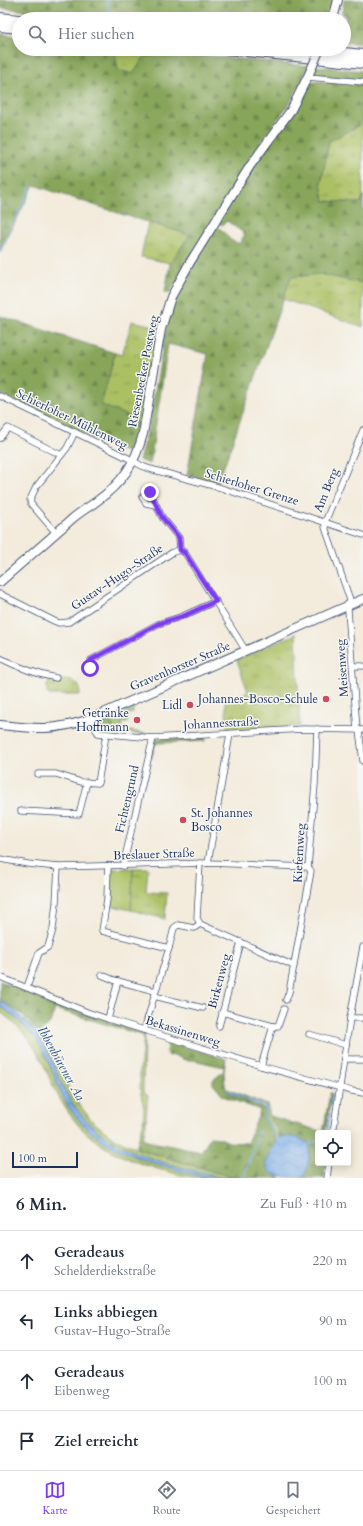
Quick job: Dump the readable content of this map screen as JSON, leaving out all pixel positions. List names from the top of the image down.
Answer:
{
  "streets": {
    "street": [
      "Riesenbecker Postweg",
      "Schierloher Mühlenweg",
      "Schierloher Grenze",
      "Am Berg",
      "Gustav-Hugo-Straße",
      "Gravenhorster Straße",
      "Meisenweg",
      "Johannesstraße",
      "Fichtengrund",
      "Kiefernweg",
      "Breslauer Straße",
      "Birkenweg",
      "Bekassinenweg"
    ]
  },
  "crossings": [
    ["Riesenbecker Postweg", "Schierloher Mühlenweg"],
    ["Riesenbecker Postweg", "Schierloher Grenze"],
    ["Schierloher Mühlenweg", "Schierloher Grenze"],
    ["Schierloher Grenze", "Am Berg"],
    ["Am Berg", "Gravenhorster Straße"],
    ["Am Berg", "Meisenweg"],
    ["Gustav-Hugo-Straße", "Gravenhorster Straße"],
    ["Gravenhorster Straße", "Meisenweg"],
    ["Meisenweg", "Johannesstraße"],
    ["Johannesstraße", "Fichtengrund"],
    ["Johannesstraße", "Kiefernweg"],
    ["Fichtengrund", "Breslauer Straße"],
    ["Kiefernweg", "Breslauer Straße"],
    ["Kiefernweg", "Birkenweg"]
  ],
  "water": ["Ibbenbürener Aa"],
  "places": [
    "Johannes-Bosco-Schule",
    "Lidl",
    "Getränke Hoffmann",
    "St. Johannes Bosco"
  ],
  "scale_bar": "100 m",
  "page": {
    "search": "Hier suchen",
    "scale": "100 m",
    "heading": ["6 Min.", "Zu Fuß · 410 m"],
    "list": [
      ["Geradeaus", "Schelderdiekstraße", "220 m"],
      ["Links abbiegen", "Gustav-Hugo-Straße", "90 m"],
      ["Geradeaus", "Eibenweg", "100 m"],
      "Ziel erreicht"
    ],
    "nav": ["Karte", "Route", "Gespeichert"]
  }
}
